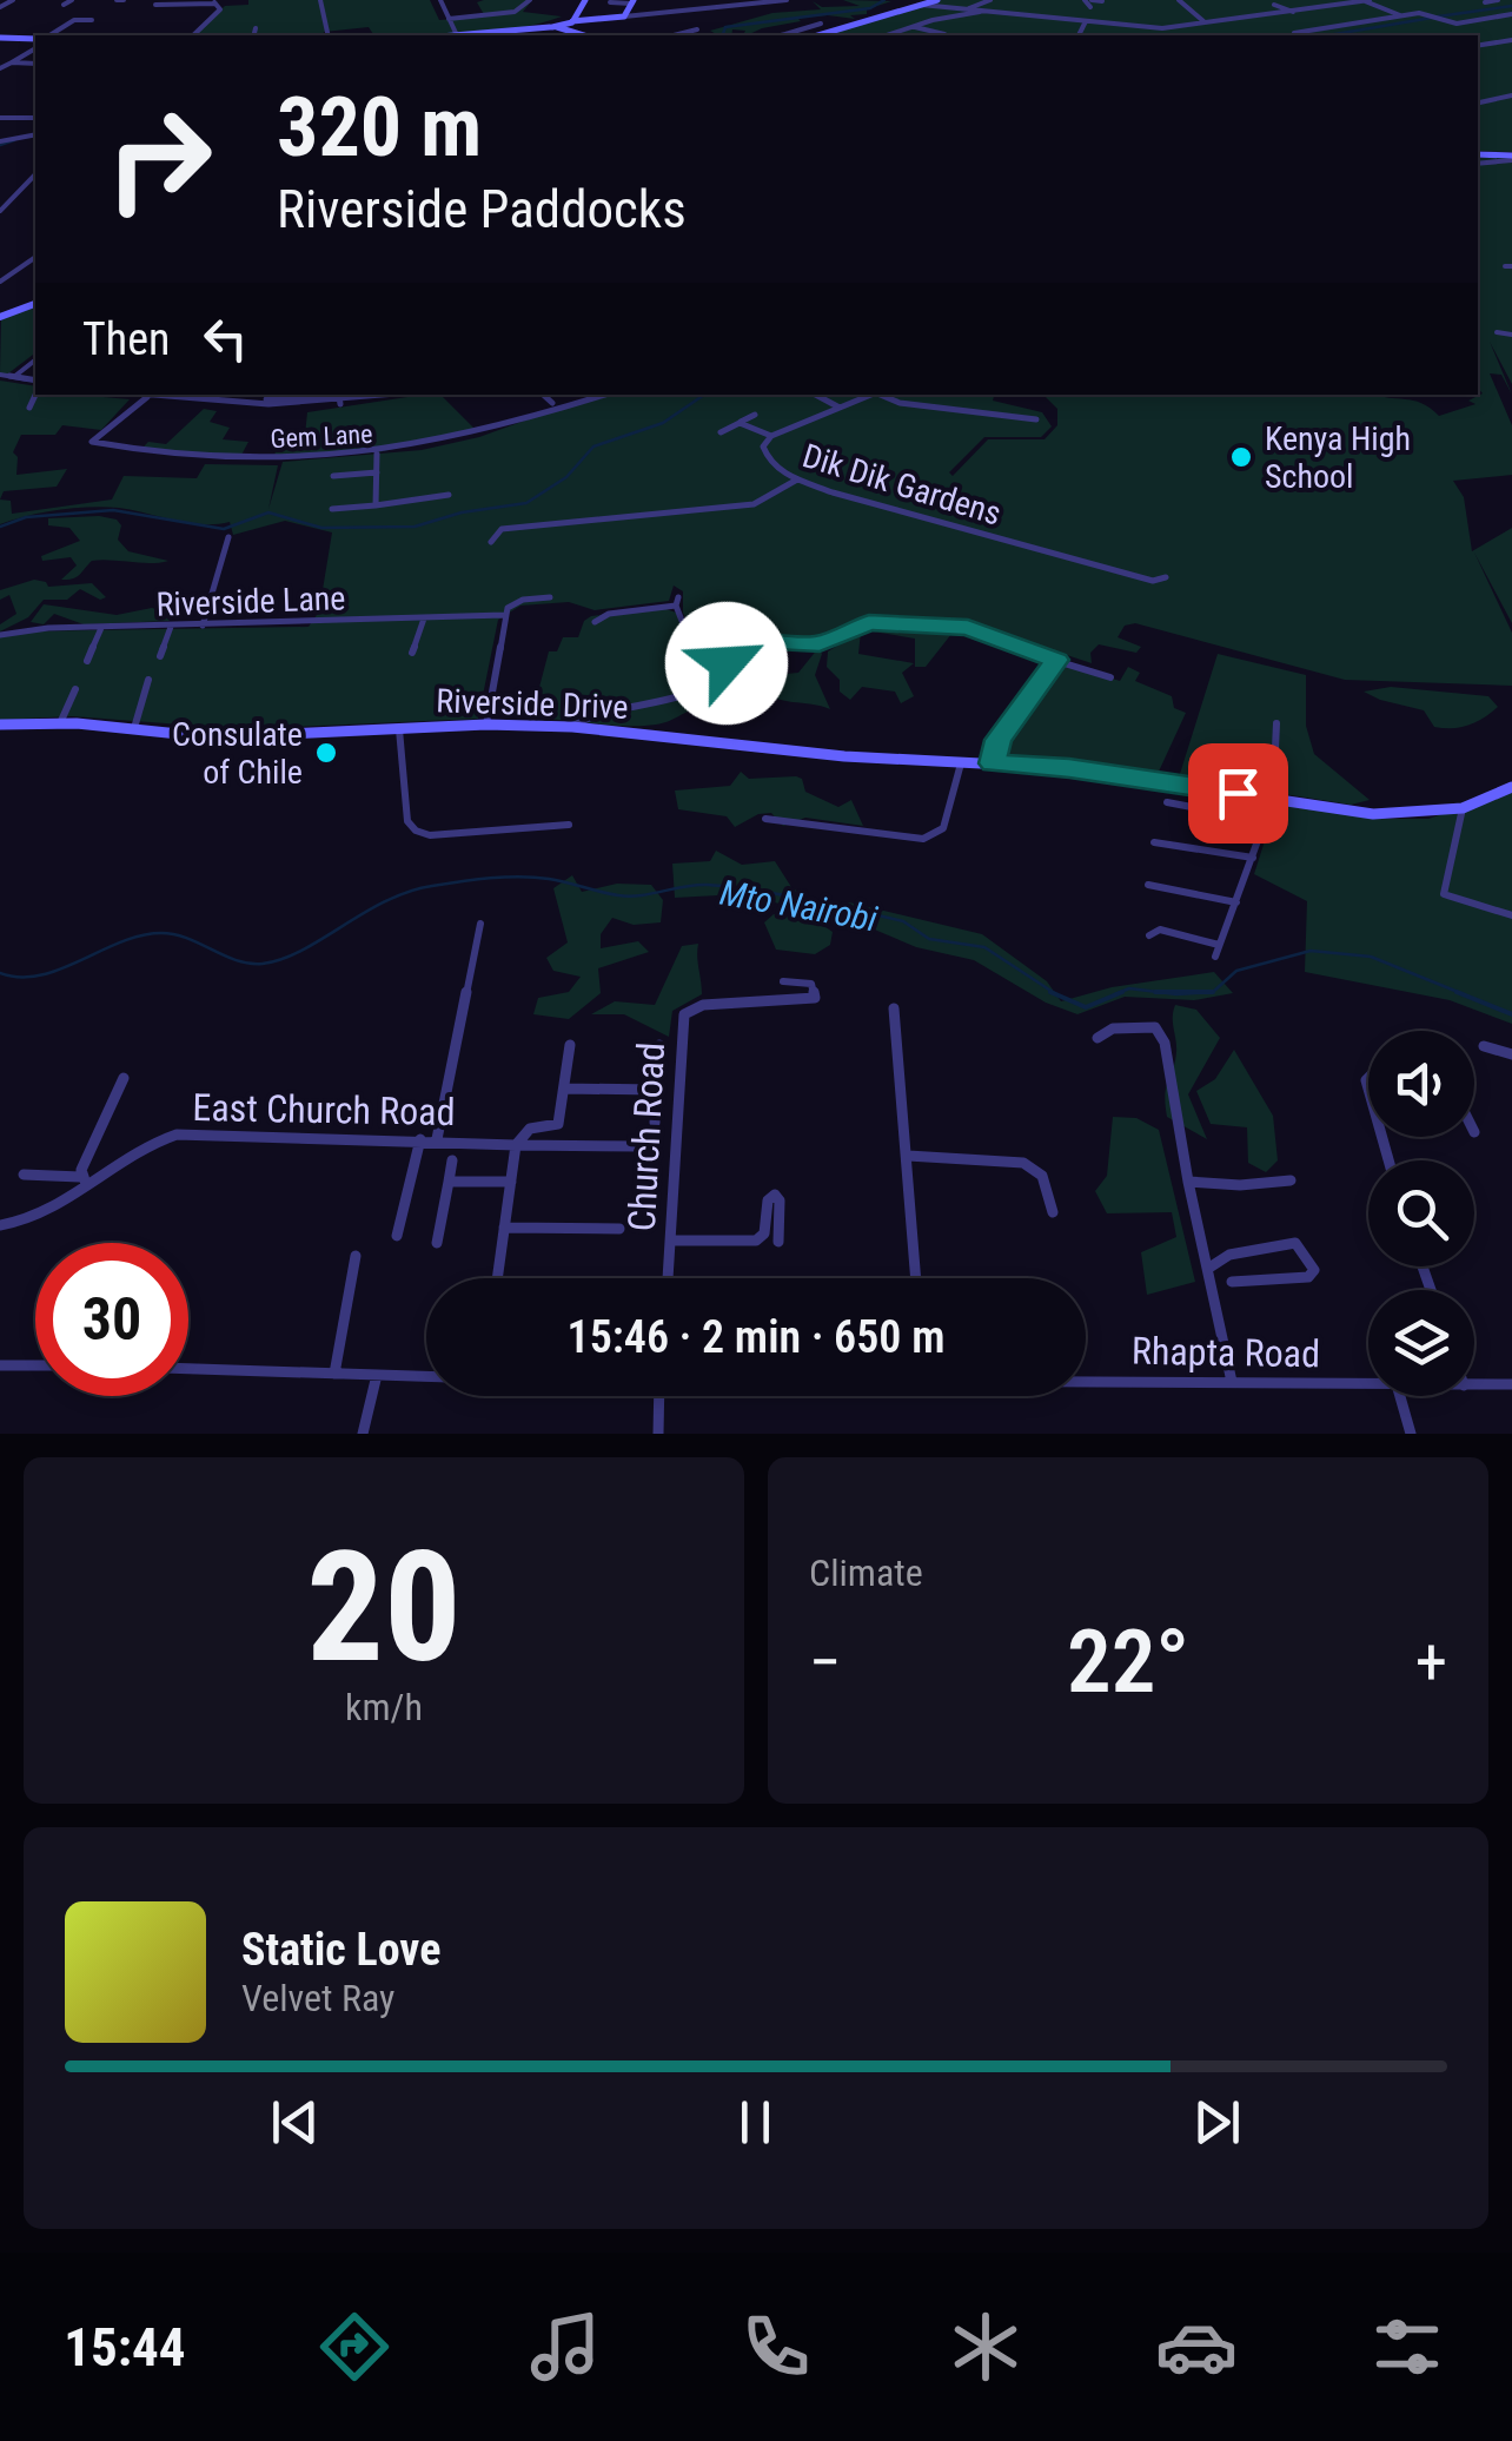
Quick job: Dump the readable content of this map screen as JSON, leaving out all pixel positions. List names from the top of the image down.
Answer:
{
  "streets": {
    "street": [
      "Gem Lane",
      "Dik Dik Gardens",
      "Riverside Lane",
      "Riverside Drive",
      "East Church Road",
      "Church Road",
      "Rhapta Road"
    ]
  },
  "water": ["Mto Nairobi"],
  "places": ["Kenya High School", "Consulate of Chile"],
  "page": {
    "turn": ["320 m", "Riverside Paddocks"],
    "then": "Then",
    "limit": "30",
    "trip": "15:46 · 2 min · 650 m",
    "tile": [
      ["20", "km/h"],
      "Climate"
    ],
    "heat": ["−", "22°", "+"],
    "song": ["Static Love", "Velvet Ray"],
    "tabs": "15:44"
  }
}
